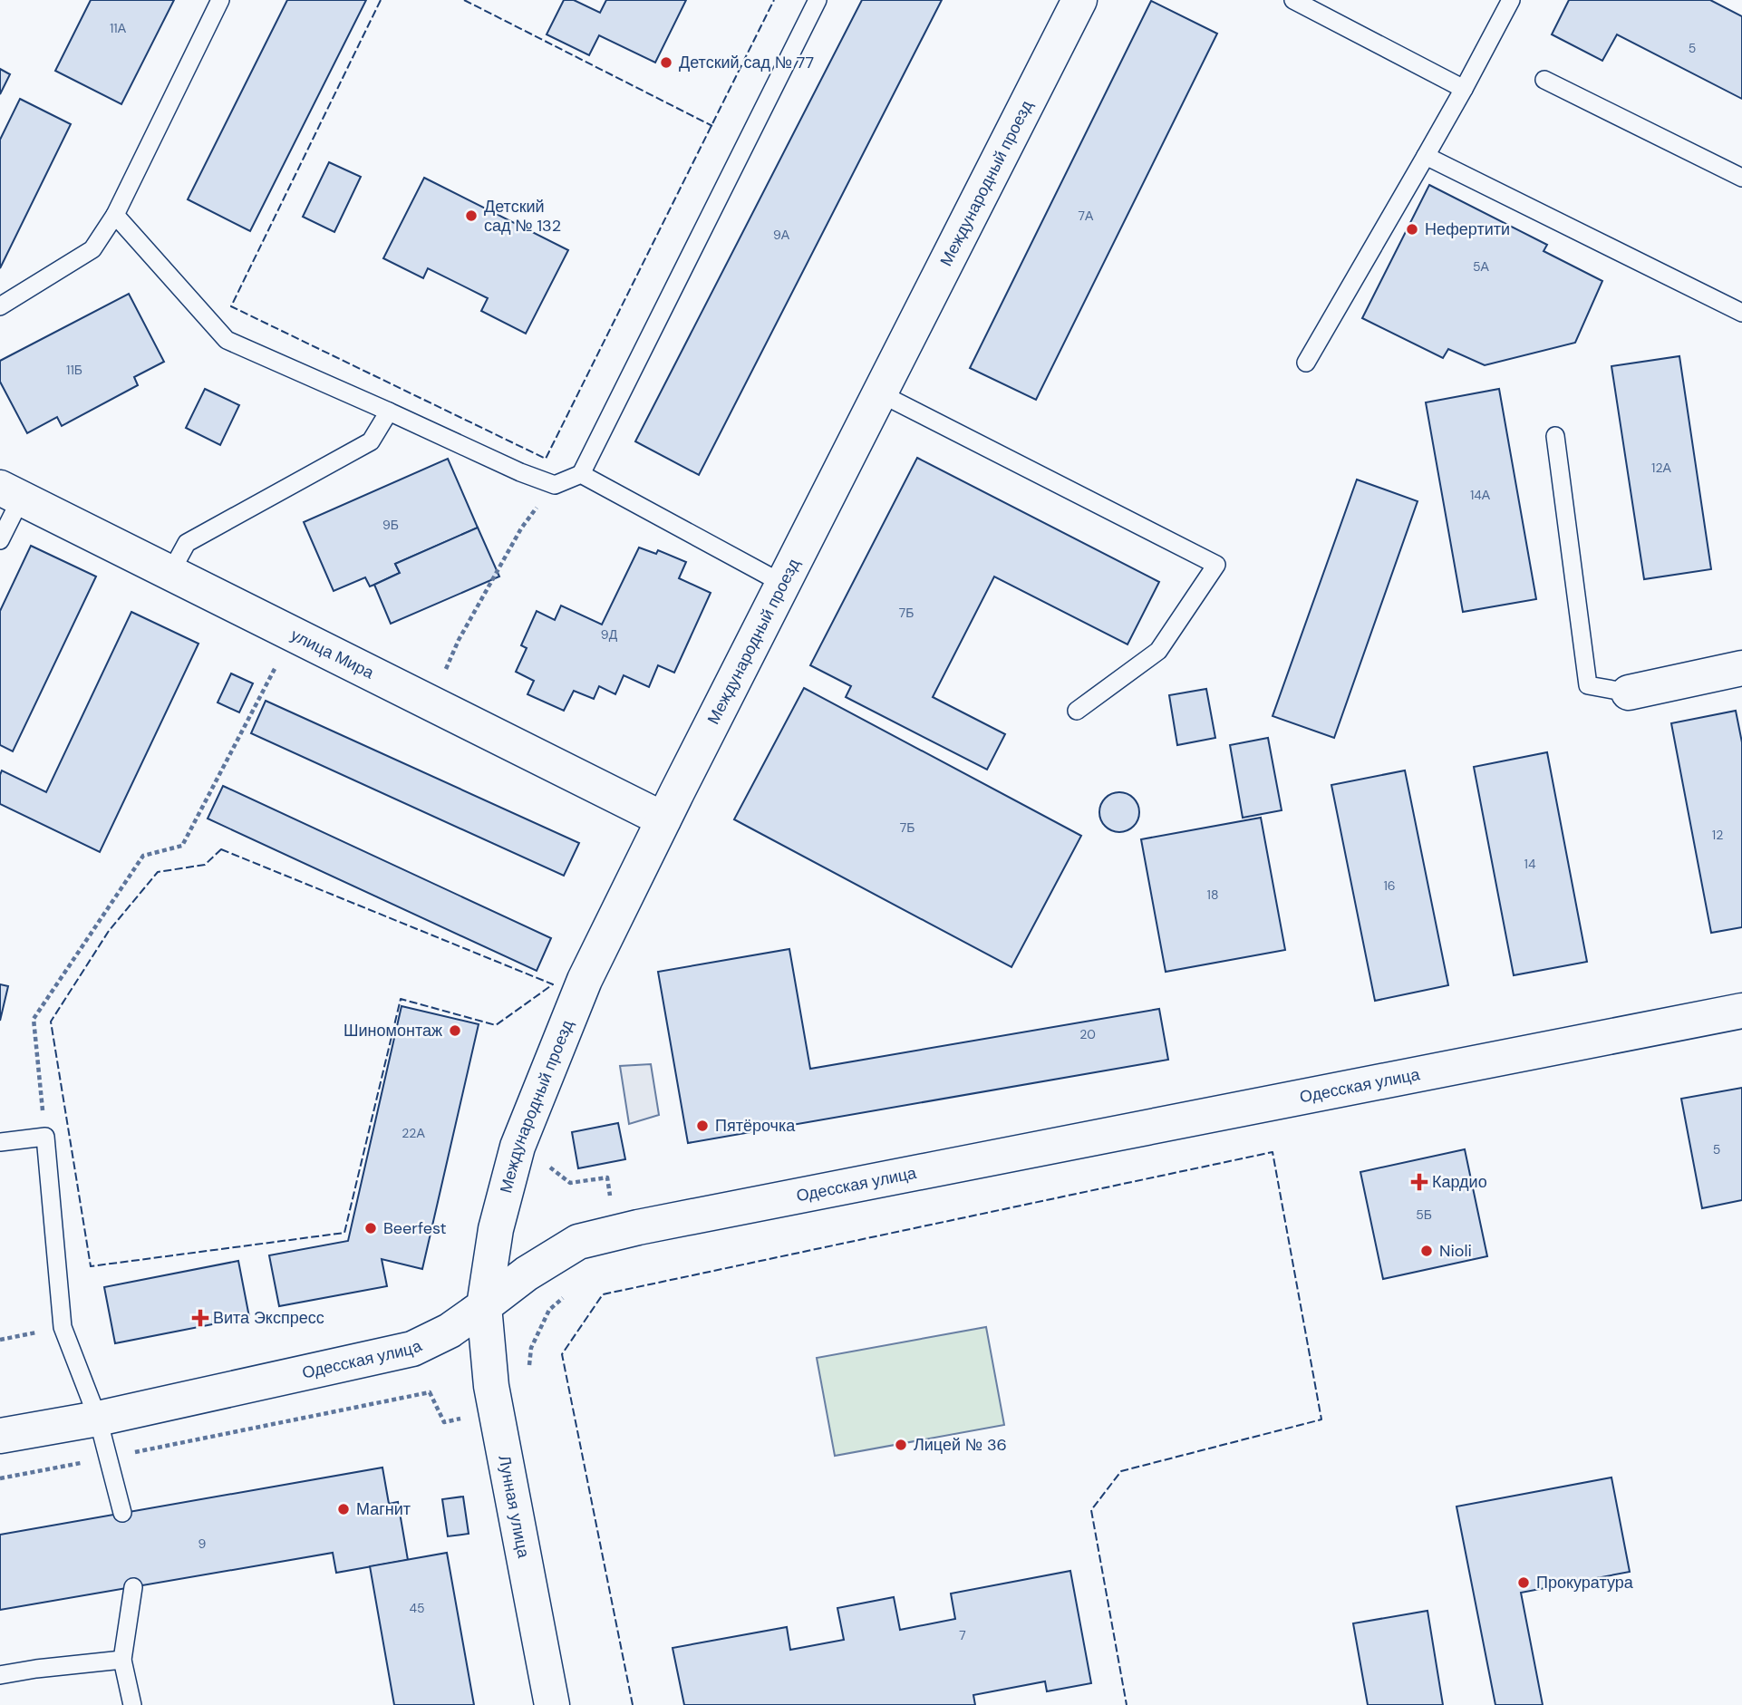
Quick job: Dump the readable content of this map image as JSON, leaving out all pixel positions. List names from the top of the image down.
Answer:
{
  "streets": {
    "street": [
      "Международный проезд",
      "улица Мира",
      "Одесская улица",
      "Лунная улица"
    ]
  },
  "crossings": [
    ["Международный проезд", "улица Мира"],
    ["Международный проезд", "Одесская улица"],
    ["Международный проезд", "Лунная улица"],
    ["Одесская улица", "Лунная улица"]
  ],
  "places": {
    "other": [
      "Детский сад № 77",
      "Детский сад № 132",
      "Нефертити",
      "Шиномонтаж",
      "Пятёрочка",
      "Beerfest",
      "Nioli",
      "Лицей № 36",
      "Магнит",
      "Прокуратура"
    ],
    "health": ["Кардио", "Вита Экспресс"]
  },
  "house_numbers": [
    "11А",
    "5",
    "7А",
    "9А",
    "5А",
    "11Б",
    "12А",
    "14А",
    "9Б",
    "7Б",
    "9Д",
    "7Б",
    "12",
    "14",
    "16",
    "18",
    "20",
    "22А",
    "5",
    "5Б",
    "9",
    "45",
    "7"
  ]
}
